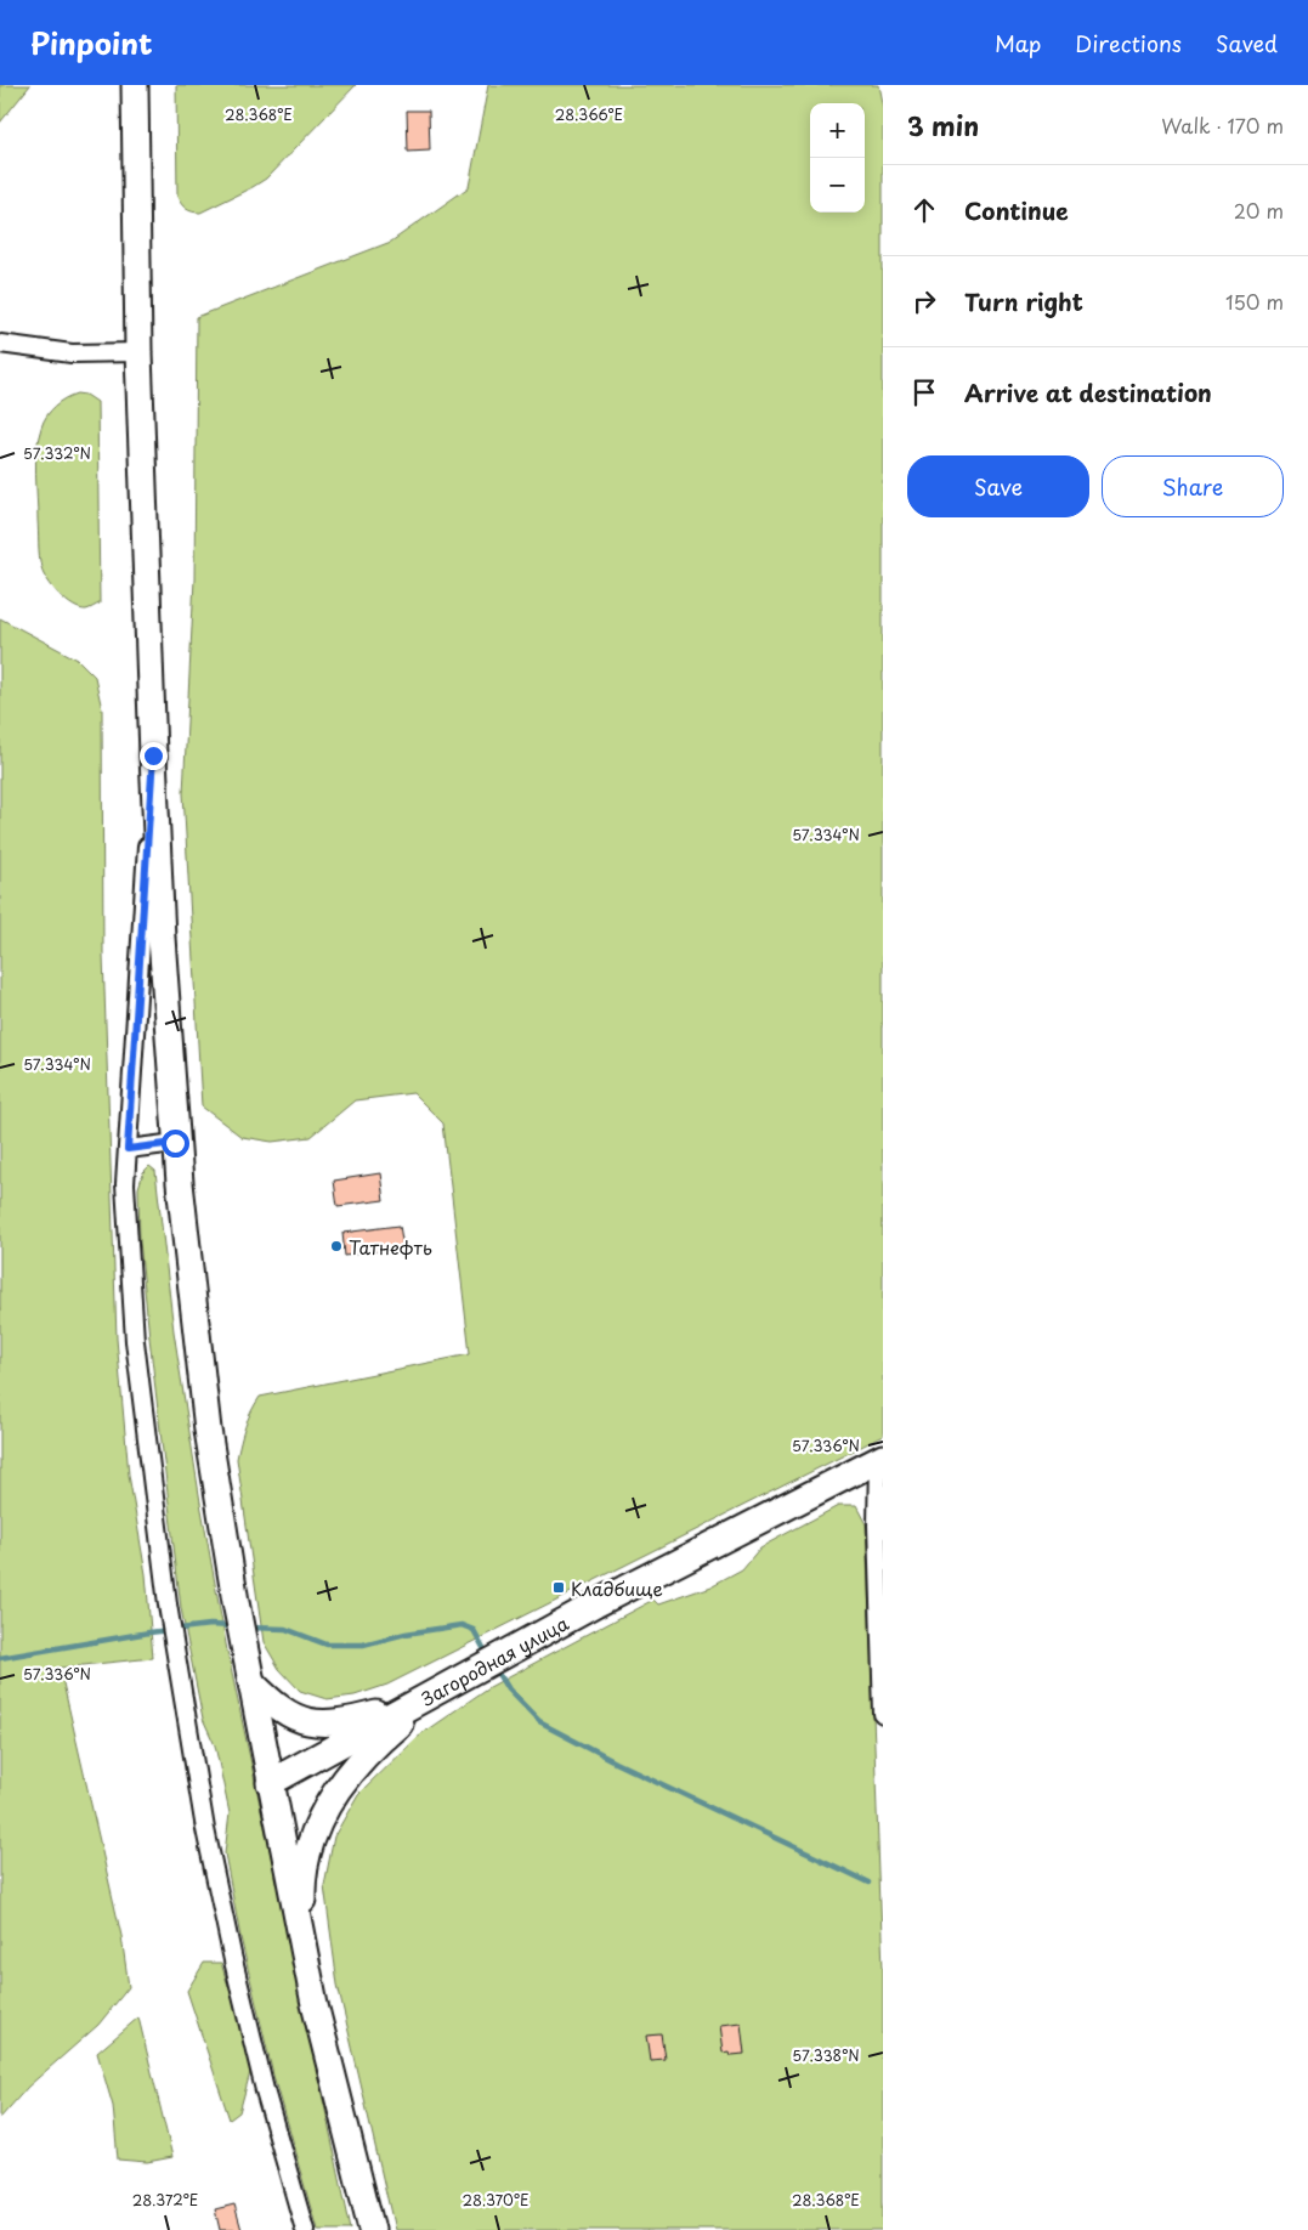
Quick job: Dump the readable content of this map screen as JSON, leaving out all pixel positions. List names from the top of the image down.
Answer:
{
  "streets": {
    "highway": ["Загородная улица"]
  },
  "places": {
    "other": ["Татнефть"],
    "transit": ["Кладбище"]
  },
  "page": {
    "header": "Pinpoint",
    "nav": ["Map", "Directions", "Saved"],
    "heading": ["3 min", "Walk · 170 m"],
    "map_buttons": ["+", "−"],
    "list": [
      ["Continue", "20 m"],
      ["Turn right", "150 m"],
      "Arrive at destination"
    ],
    "buttons": ["Save", "Share"]
  },
  "coordinates": [
    "28.368°E",
    "28.366°E",
    "57.332°N",
    "57.334°N",
    "57.336°N",
    "57.338°N",
    "28.372°E",
    "28.370°E"
  ]
}
